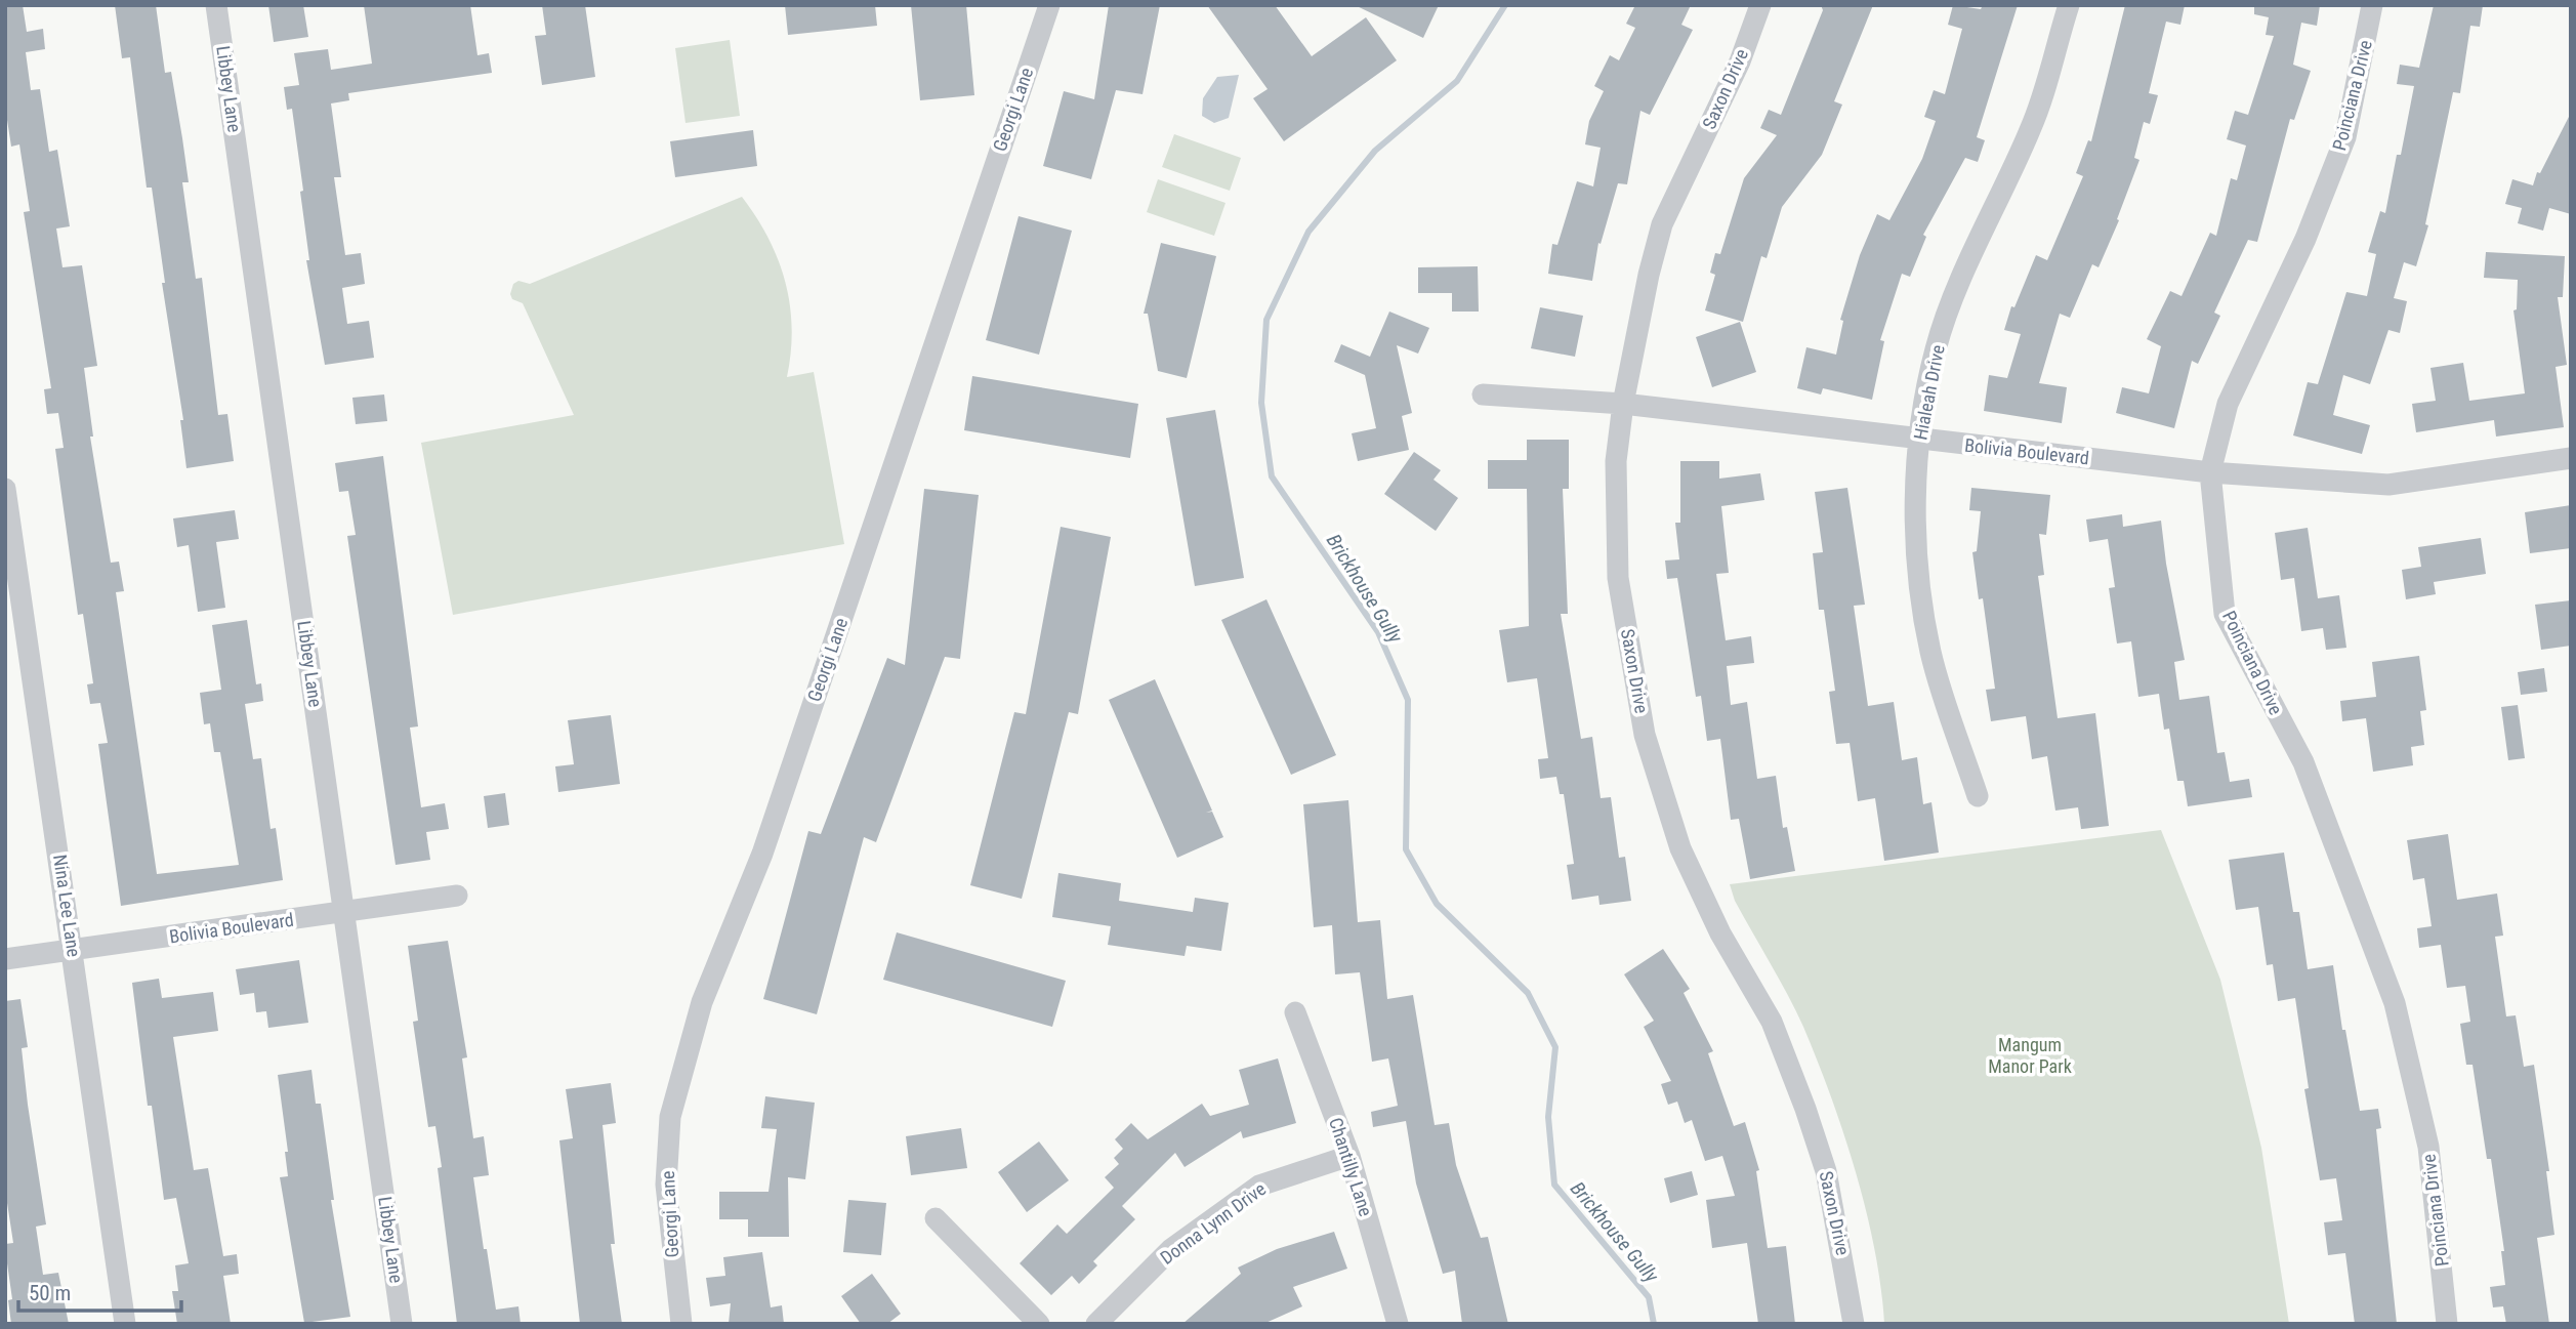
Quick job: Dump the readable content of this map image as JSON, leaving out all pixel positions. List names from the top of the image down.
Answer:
{
  "streets": {
    "street": [
      "Libbey Lane",
      "Saxon Drive",
      "Poinciana Drive",
      "Georgi Lane",
      "Hialeah Drive",
      "Bolivia Boulevard",
      "Nina Lee Lane",
      "Chantilly Lane",
      "Donna Lynn Drive"
    ]
  },
  "crossings": [
    ["Libbey Lane", "Bolivia Boulevard"],
    ["Saxon Drive", "Bolivia Boulevard"],
    ["Poinciana Drive", "Bolivia Boulevard"],
    ["Hialeah Drive", "Bolivia Boulevard"],
    ["Bolivia Boulevard", "Nina Lee Lane"],
    ["Chantilly Lane", "Donna Lynn Drive"]
  ],
  "water": ["Brickhouse Gully"],
  "parks": ["Mangum Manor Park"],
  "scale_bar": "50 m"
}
